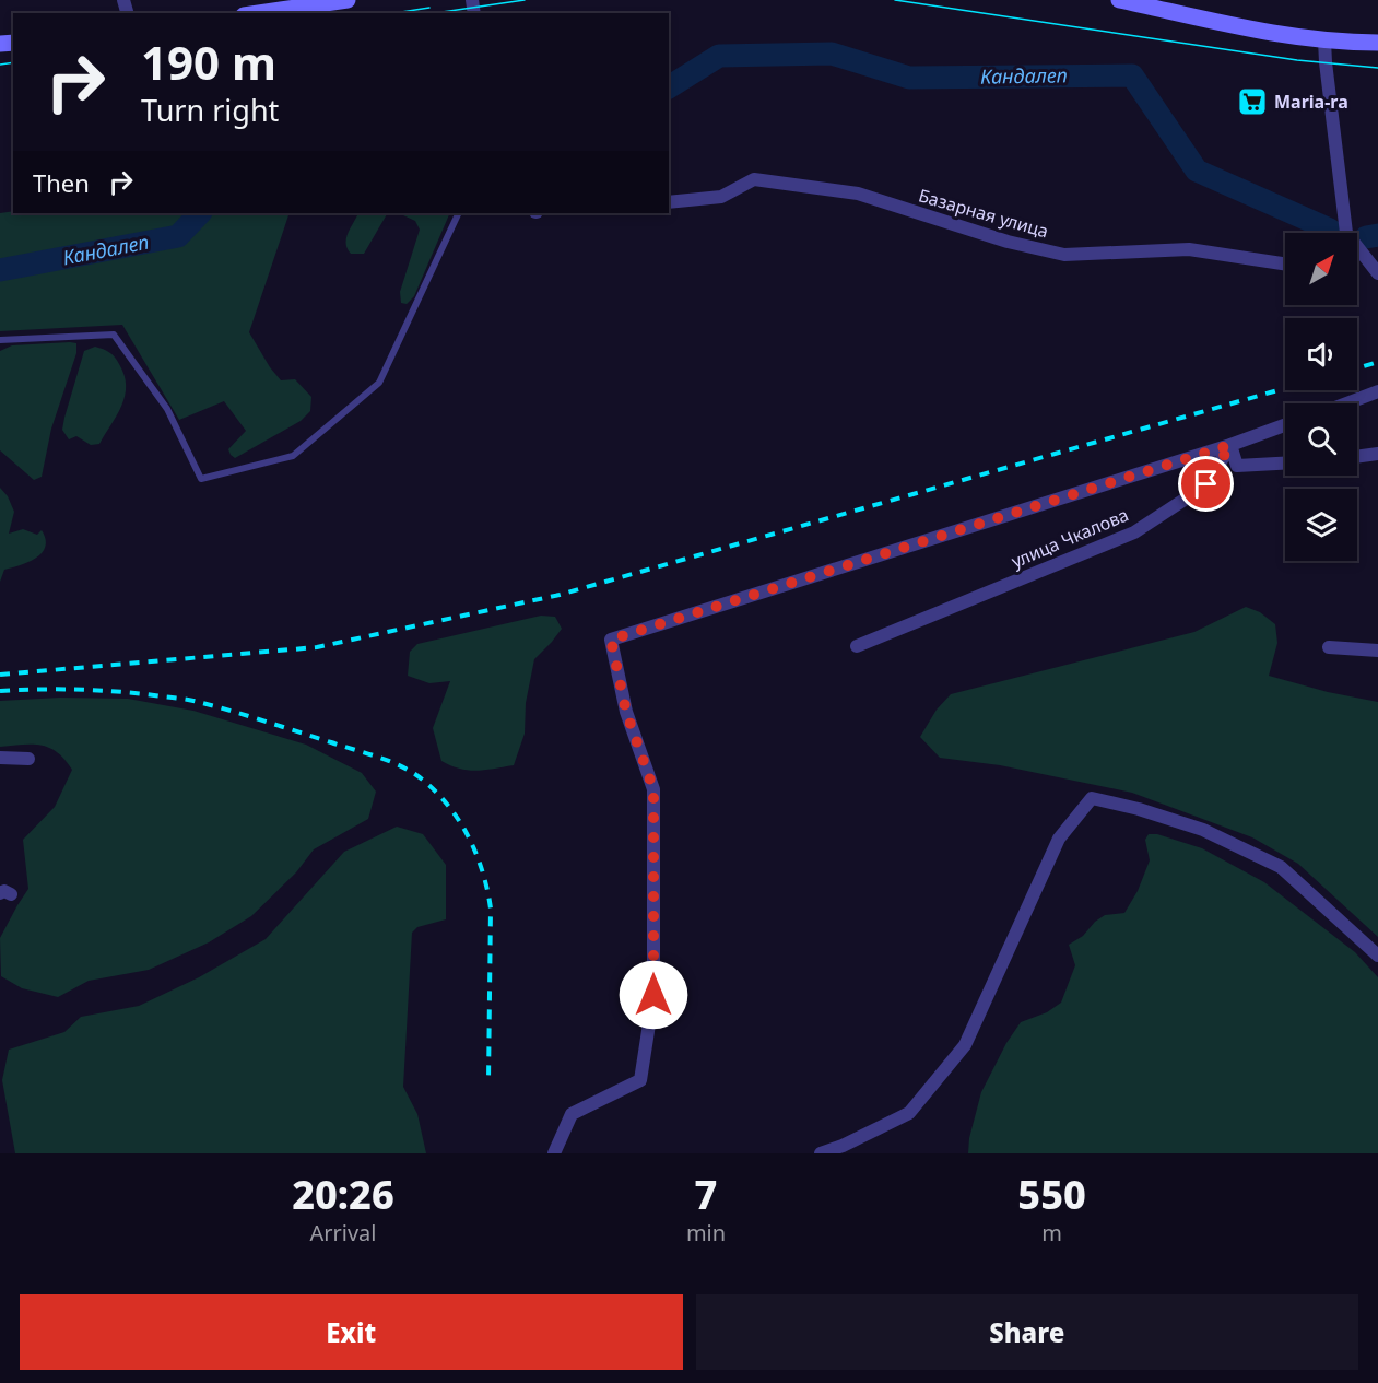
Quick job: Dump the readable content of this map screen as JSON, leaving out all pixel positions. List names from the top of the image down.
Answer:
{
  "streets": {
    "street": ["Базарная улица", "улица Чкалова"]
  },
  "water": ["Кандалеп"],
  "places": {
    "supermarket": ["Maria-ra"]
  },
  "north": "top right",
  "page": {
    "turn": ["190 m", "Turn right"],
    "then": "Then",
    "eta": [
      "20:26",
      "Arrival",
      "7",
      "min",
      "550",
      "m"
    ],
    "buttons": ["Exit", "Share"]
  }
}
